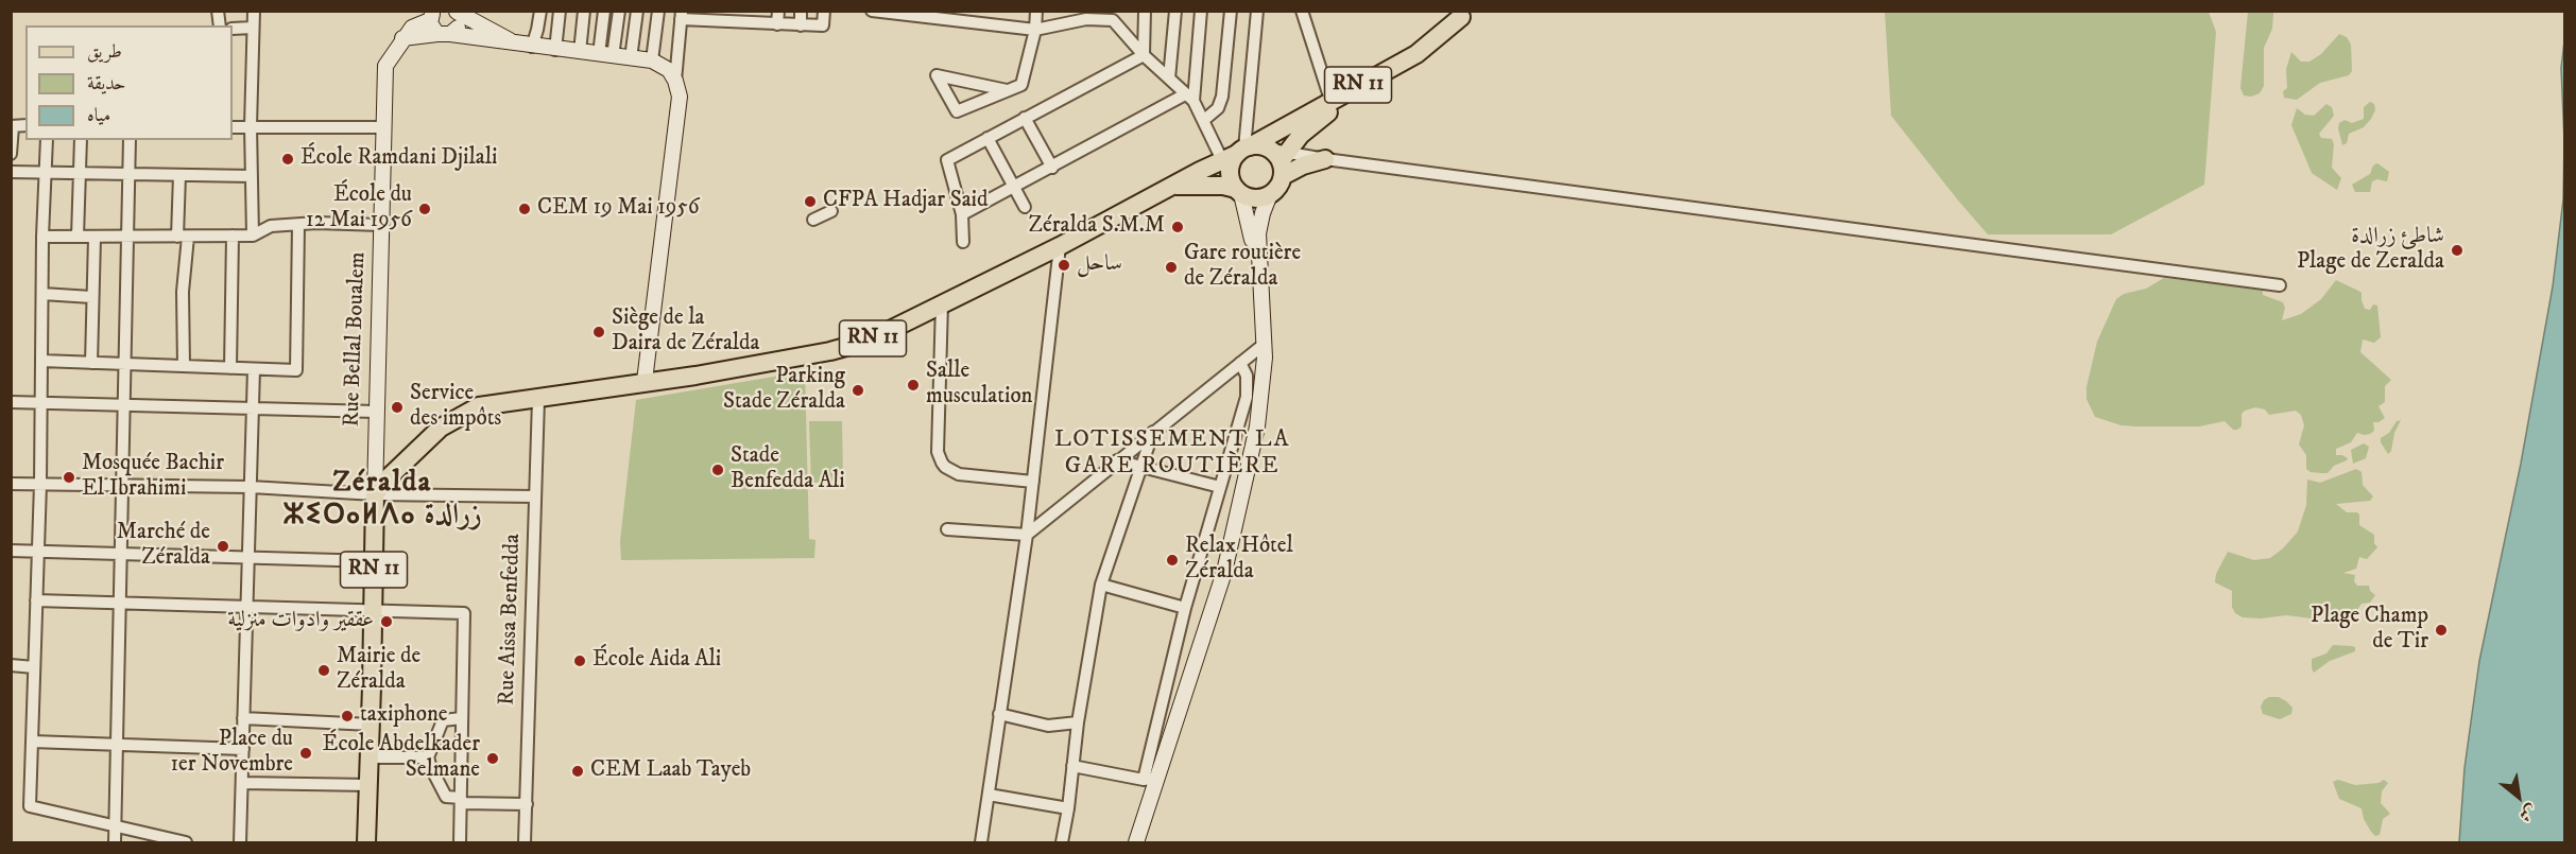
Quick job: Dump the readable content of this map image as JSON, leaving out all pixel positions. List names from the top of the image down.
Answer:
{
  "streets": {
    "main road": ["RN 11", "Rue Bellal Boualem"],
    "street": ["Rue Aissa Benfedda"]
  },
  "crossings": [
    ["RN 11", "Rue Bellal Boualem"],
    ["RN 11", "Rue Aissa Benfedda"]
  ],
  "districts": ["LOTISSEMENT LA GARE ROUTIÈRE", "Zéralda ⵣⵉⵔⴰⵍⴷⴰ زرالدة"],
  "places": [
    "École Ramdani Djilali",
    "CFPA Hadjar Said",
    "École du 12 Mai 1956",
    "CEM 19 Mai 1956",
    "Zéralda S.M.M",
    "شاطئ زرالدة Plage de Zeralda",
    "ساحل",
    "Gare routière de Zéralda",
    "Siège de la Daira de Zéralda",
    "Salle musculation",
    "Parking Stade Zéralda",
    "Service des impôts",
    "Stade Benfedda Ali",
    "Mosquée Bachir El Ibrahimi",
    "Marché de Zéralda",
    "Relax Hôtel Zéralda",
    "عققير وادوات منزلية",
    "Plage Champ de Tir",
    "École Aida Ali",
    "Mairie de Zéralda",
    "taxiphone",
    "Place du 1er Novembre",
    "École Abdelkader Selmane",
    "CEM Laab Tayeb"
  ],
  "legend": ["طريق", "حديقة", "مياه"],
  "north": "bottom right"
}
